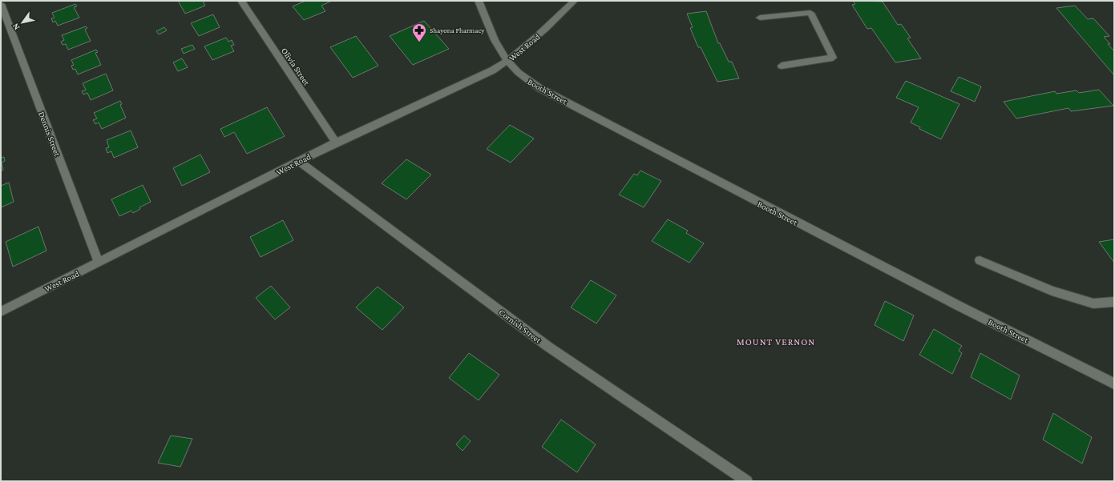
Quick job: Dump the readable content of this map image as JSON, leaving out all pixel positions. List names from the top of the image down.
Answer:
{
  "streets": {
    "street": [
      "West Road",
      "Olivia Street",
      "Booth Street",
      "Dennis Street",
      "Cornish Street"
    ]
  },
  "crossings": [
    ["West Road", "Olivia Street"],
    ["West Road", "Booth Street"],
    ["West Road", "Dennis Street"],
    ["West Road", "Cornish Street"]
  ],
  "districts": ["MOUNT VERNON"],
  "places": {
    "pharmacy": ["Shayona Pharmacy"]
  },
  "north": "bottom left"
}
